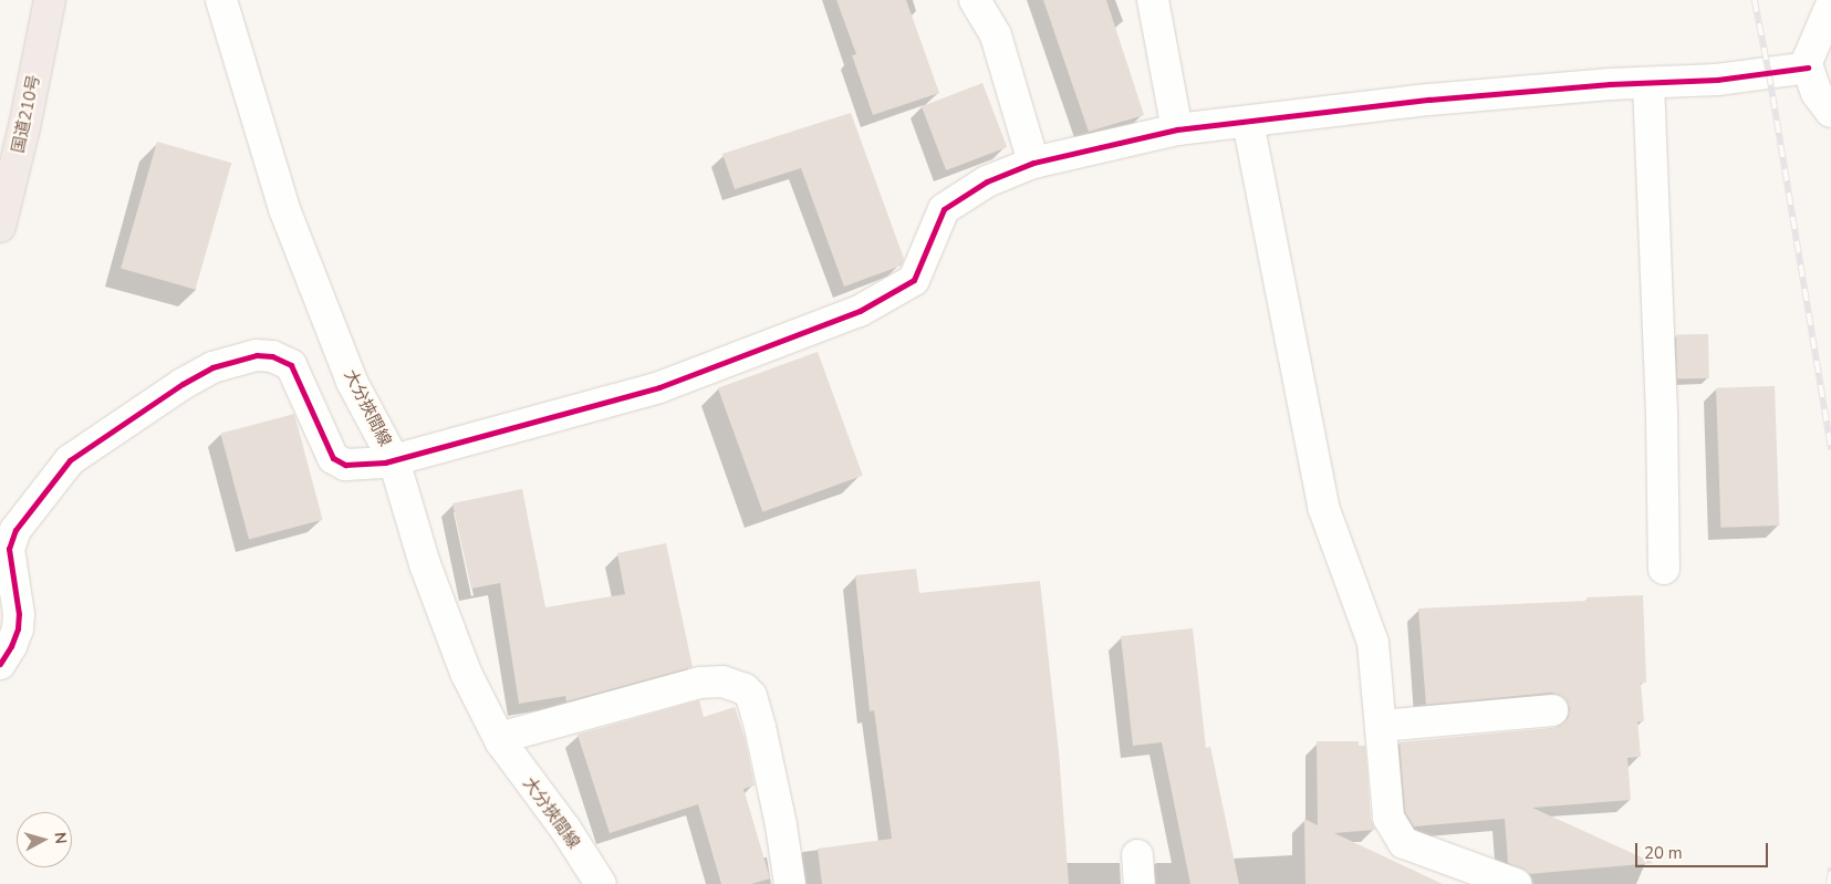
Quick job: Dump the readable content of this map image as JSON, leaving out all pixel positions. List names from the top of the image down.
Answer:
{
  "streets": {
    "highway": ["国道210号"],
    "street": ["大分挾間線"]
  },
  "scale_bar": "20 m",
  "north": "right"
}
